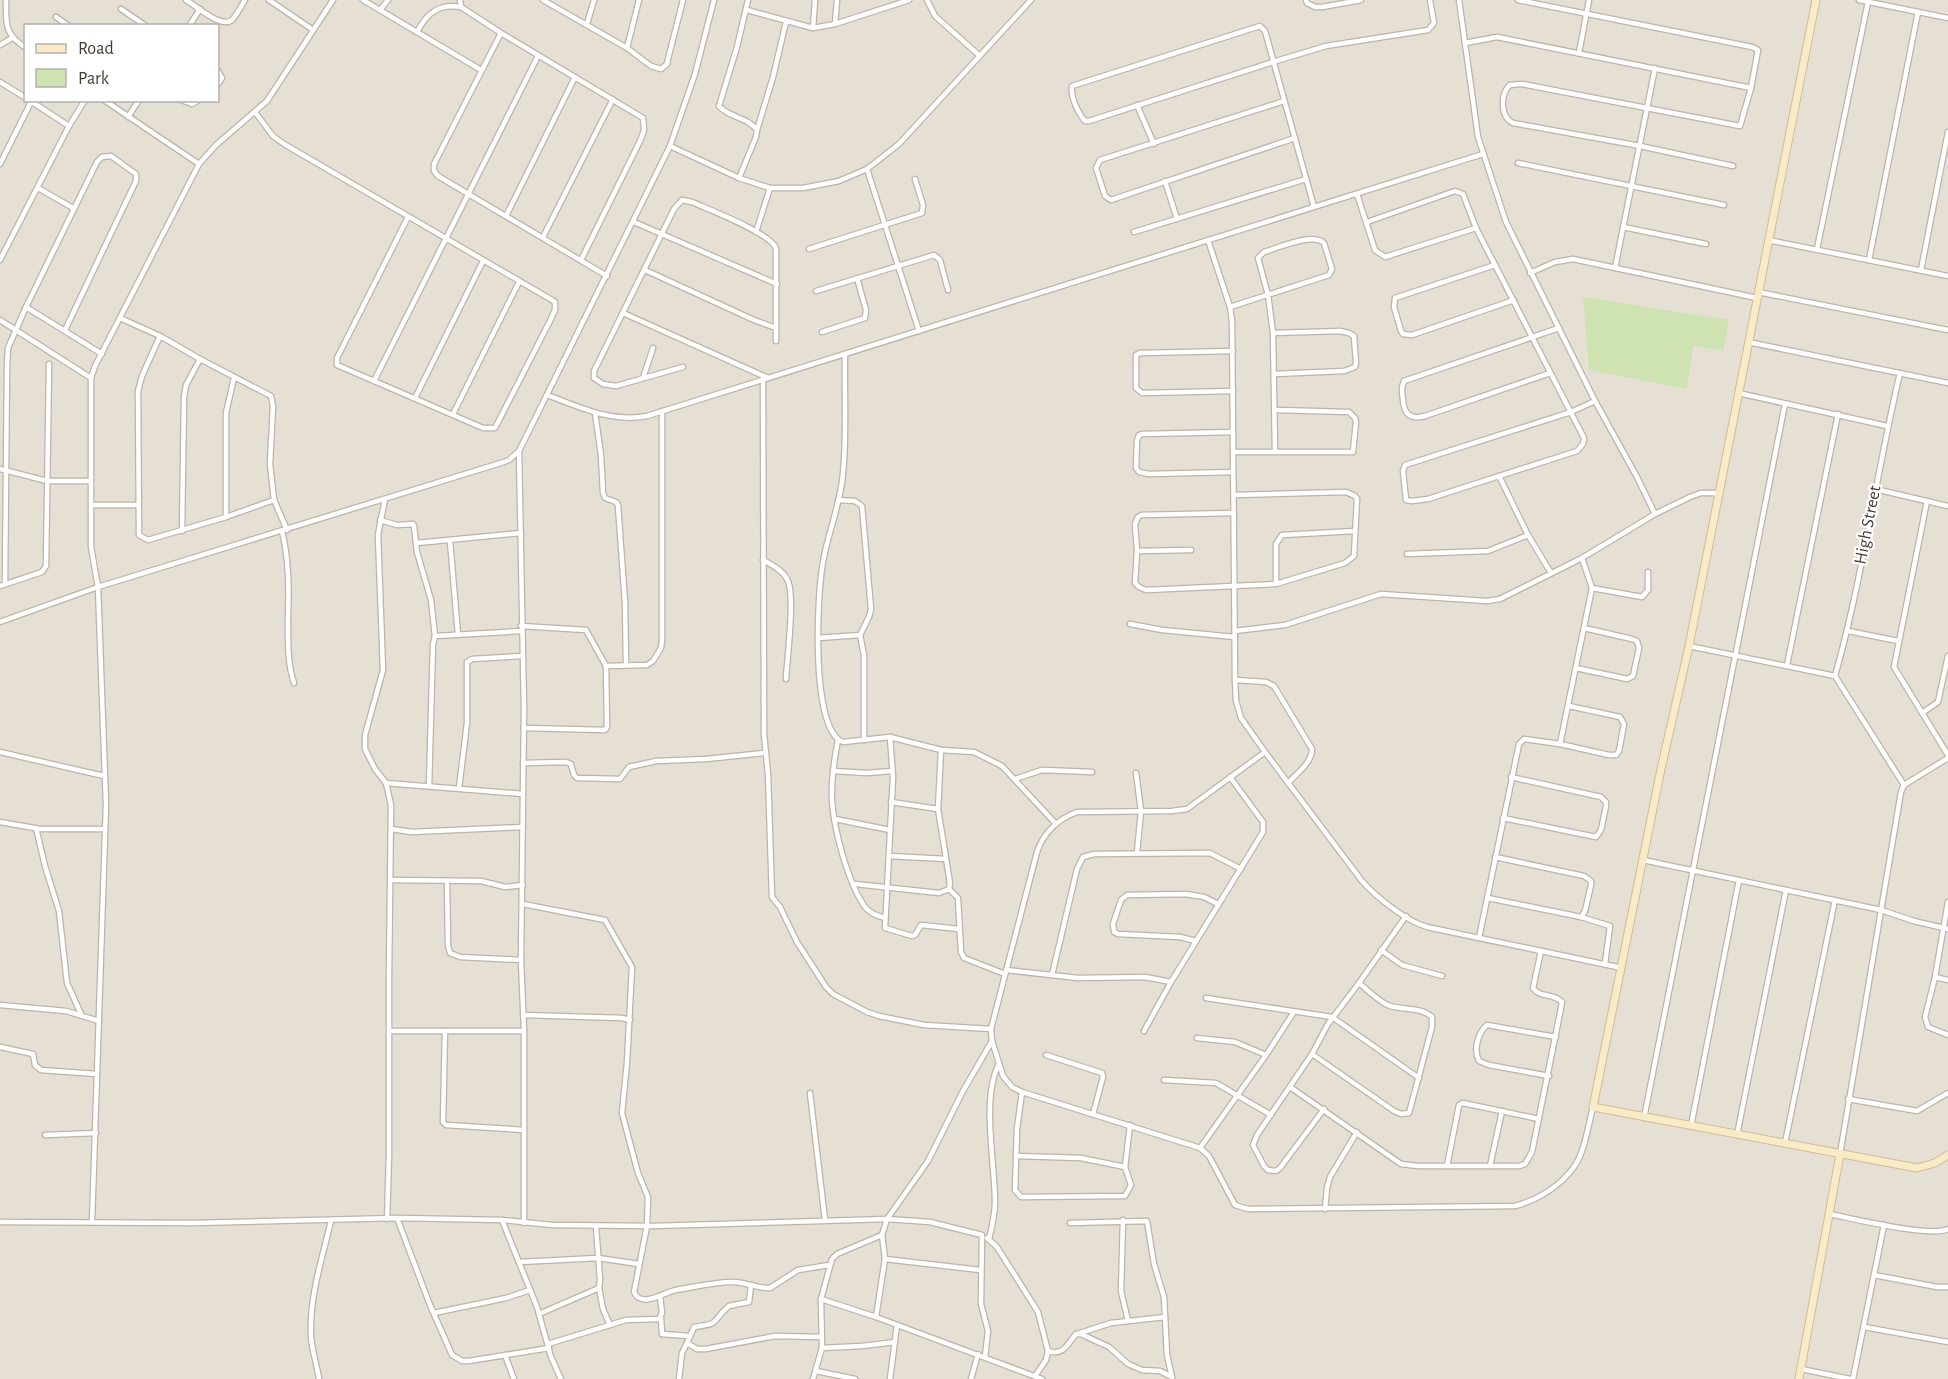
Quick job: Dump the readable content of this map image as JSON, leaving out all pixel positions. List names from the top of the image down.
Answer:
{
  "streets": {
    "street": ["High Street"]
  },
  "legend": ["Road", "Park"]
}
